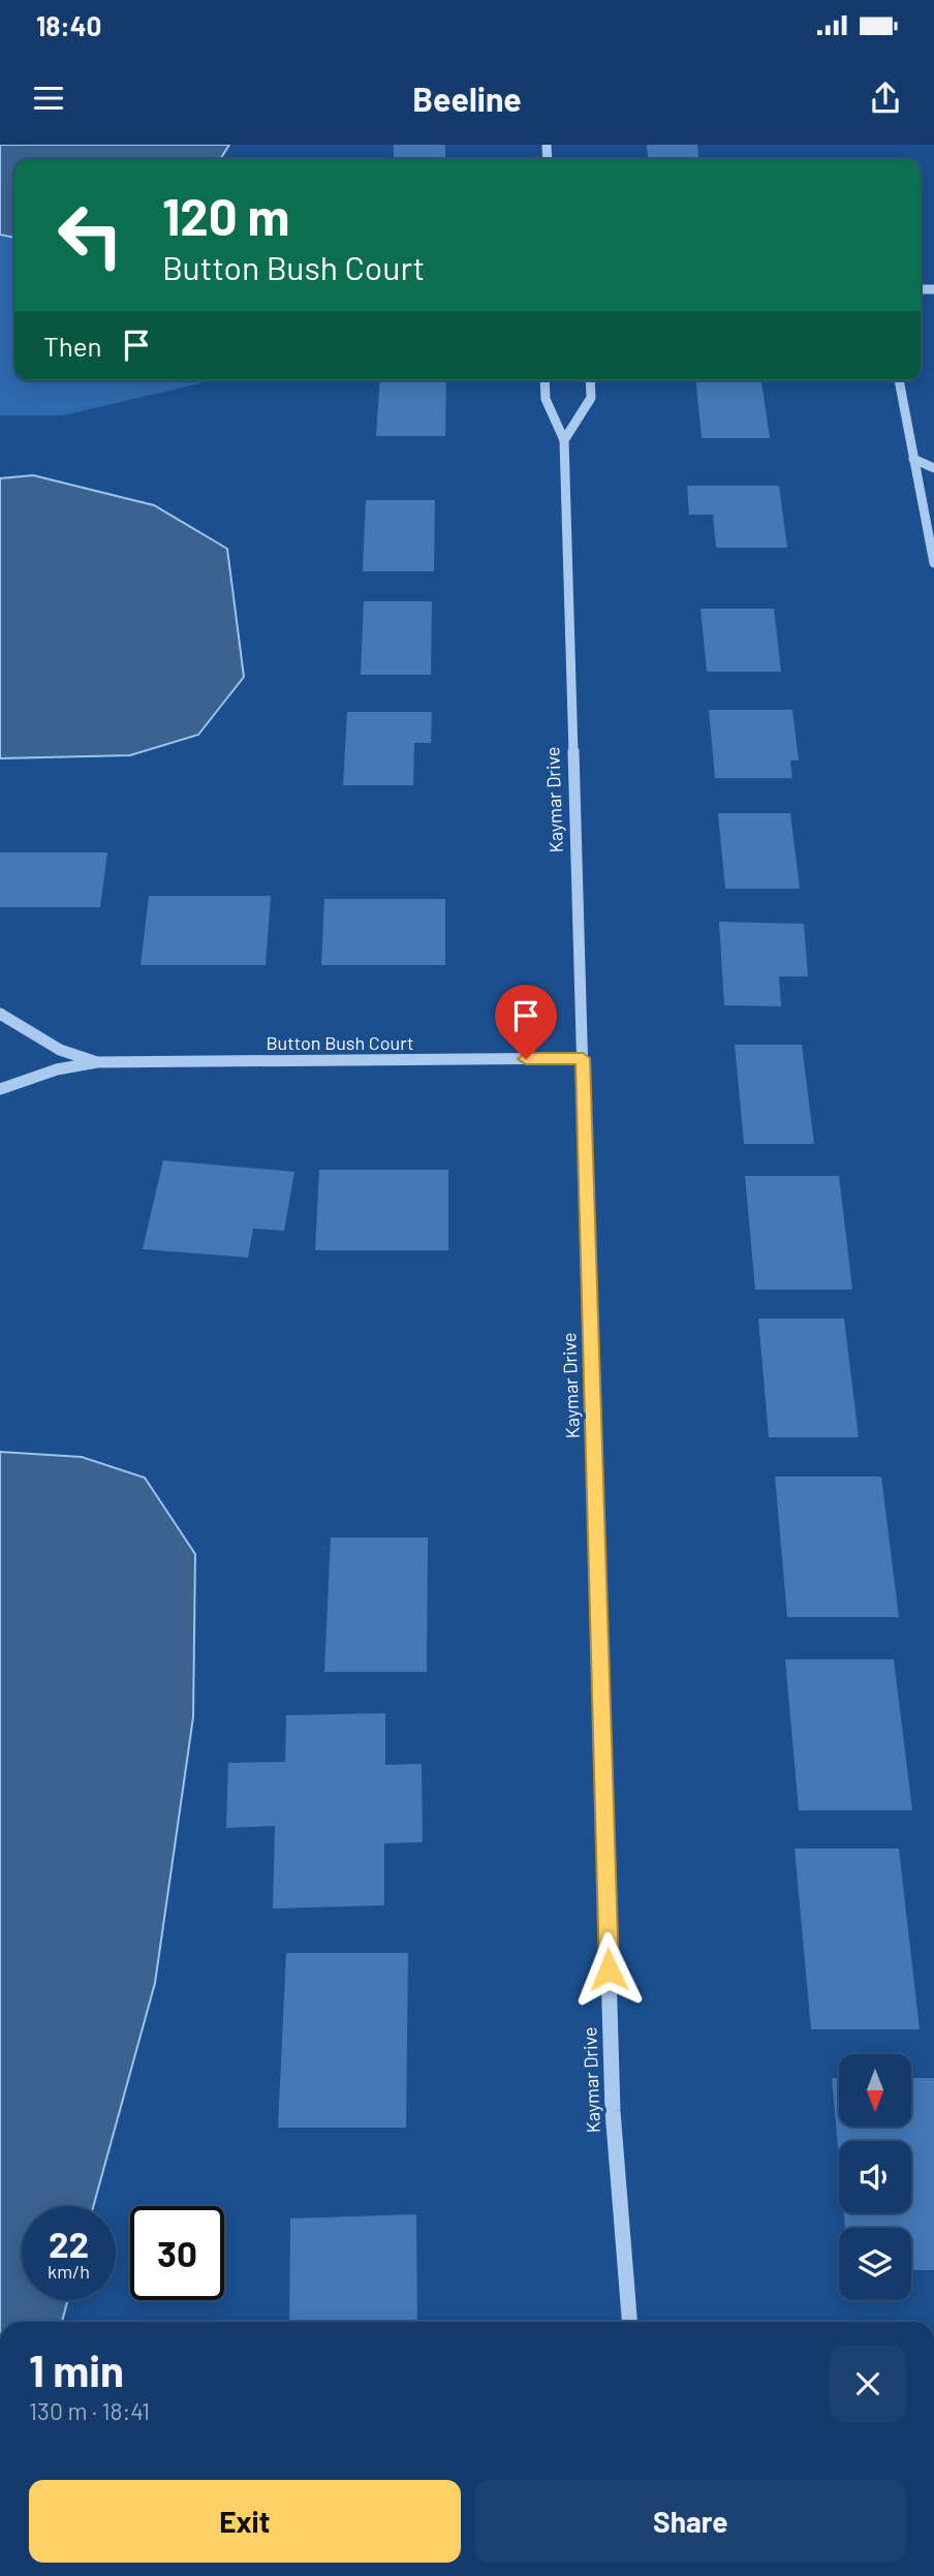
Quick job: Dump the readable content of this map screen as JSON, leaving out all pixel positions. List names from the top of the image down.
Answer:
{
  "streets": {
    "street": ["Kaymar Drive", "Button Bush Court"]
  },
  "crossings": [
    ["Kaymar Drive", "Button Bush Court"]
  ],
  "north": "bottom",
  "page": {
    "status": "18:40",
    "header": "Beeline",
    "turn": ["120 m", "Button Bush Court"],
    "then": "Then",
    "speed": "22 km/h",
    "limit": "30",
    "heading": ["1 min", "130 m · 18:41"],
    "buttons": ["Exit", "Share"]
  }
}
